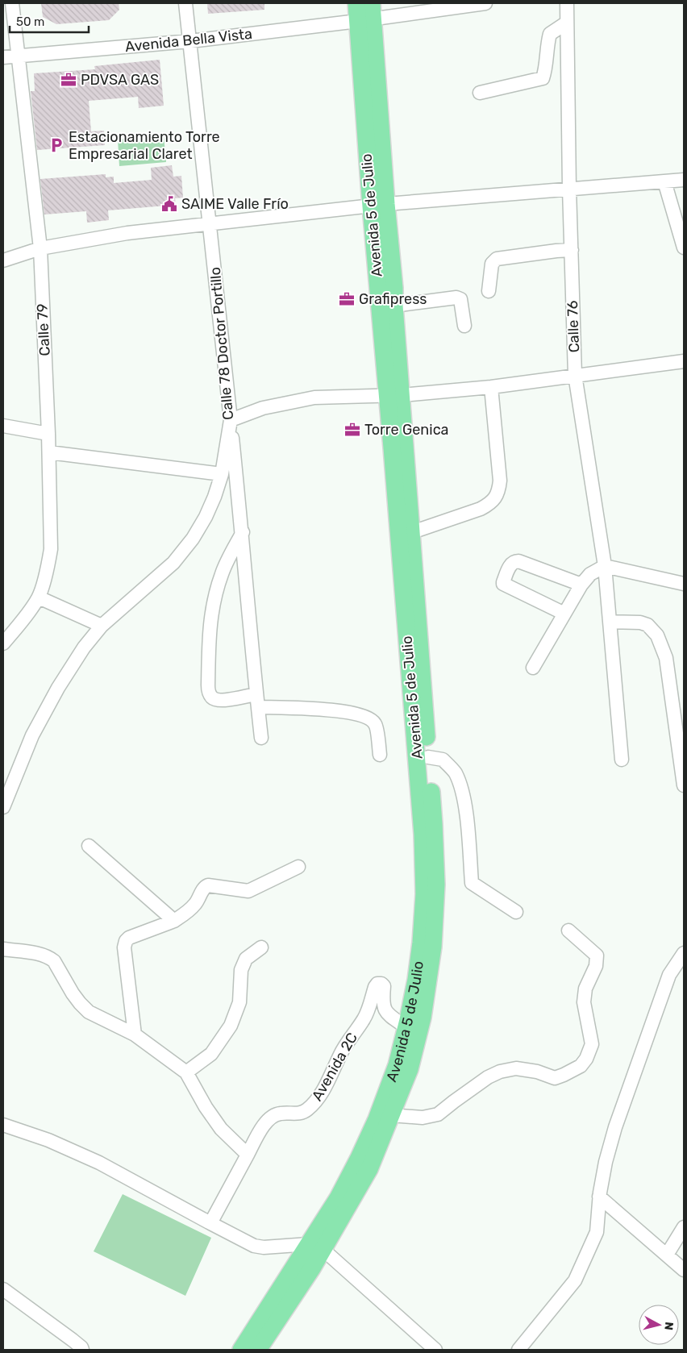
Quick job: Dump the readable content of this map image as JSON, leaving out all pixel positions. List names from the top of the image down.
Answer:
{
  "streets": {
    "main road": ["Avenida 5 de Julio"],
    "street": [
      "Avenida Bella Vista",
      "Calle 76",
      "Calle 79",
      "Calle 78 Doctor Portillo",
      "Avenida 2C"
    ]
  },
  "crossings": [
    ["Avenida Bella Vista", "Avenida 5 de Julio"],
    ["Avenida Bella Vista", "Calle 79"],
    ["Avenida Bella Vista", "Calle 78 Doctor Portillo"],
    ["Avenida 5 de Julio", "Avenida 2C"]
  ],
  "places": {
    "office": ["PDVSA GAS", "Grafipress", "Torre Genica"],
    "parking": ["Estacionamiento Torre Empresarial Claret"],
    "public building": ["SAIME Valle Frío"]
  },
  "scale_bar": "50 m",
  "north": "right"
}
